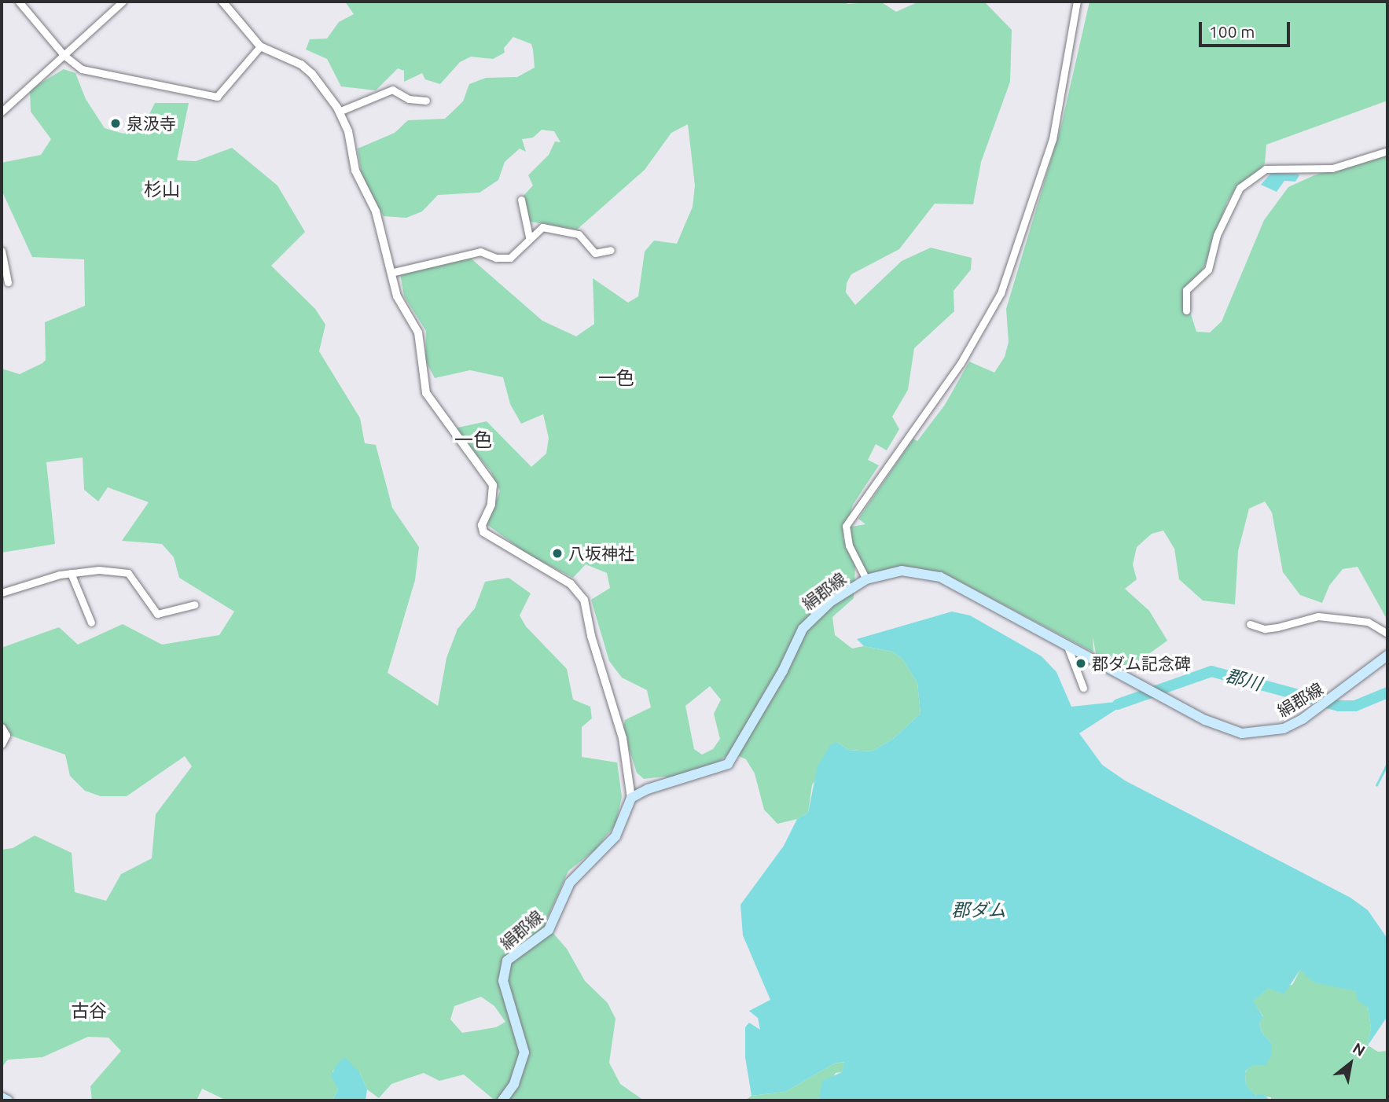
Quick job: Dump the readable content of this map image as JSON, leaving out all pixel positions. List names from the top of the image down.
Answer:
{
  "streets": {
    "main road": ["絹郡線"]
  },
  "districts": [
    "杉山",
    "一色",
    "一色",
    "古谷"
  ],
  "water": ["郡川", "郡ダム"],
  "places": ["泉汲寺", "八坂神社", "郡ダム記念碑"],
  "scale_bar": "100 m",
  "north": "top right"
}
